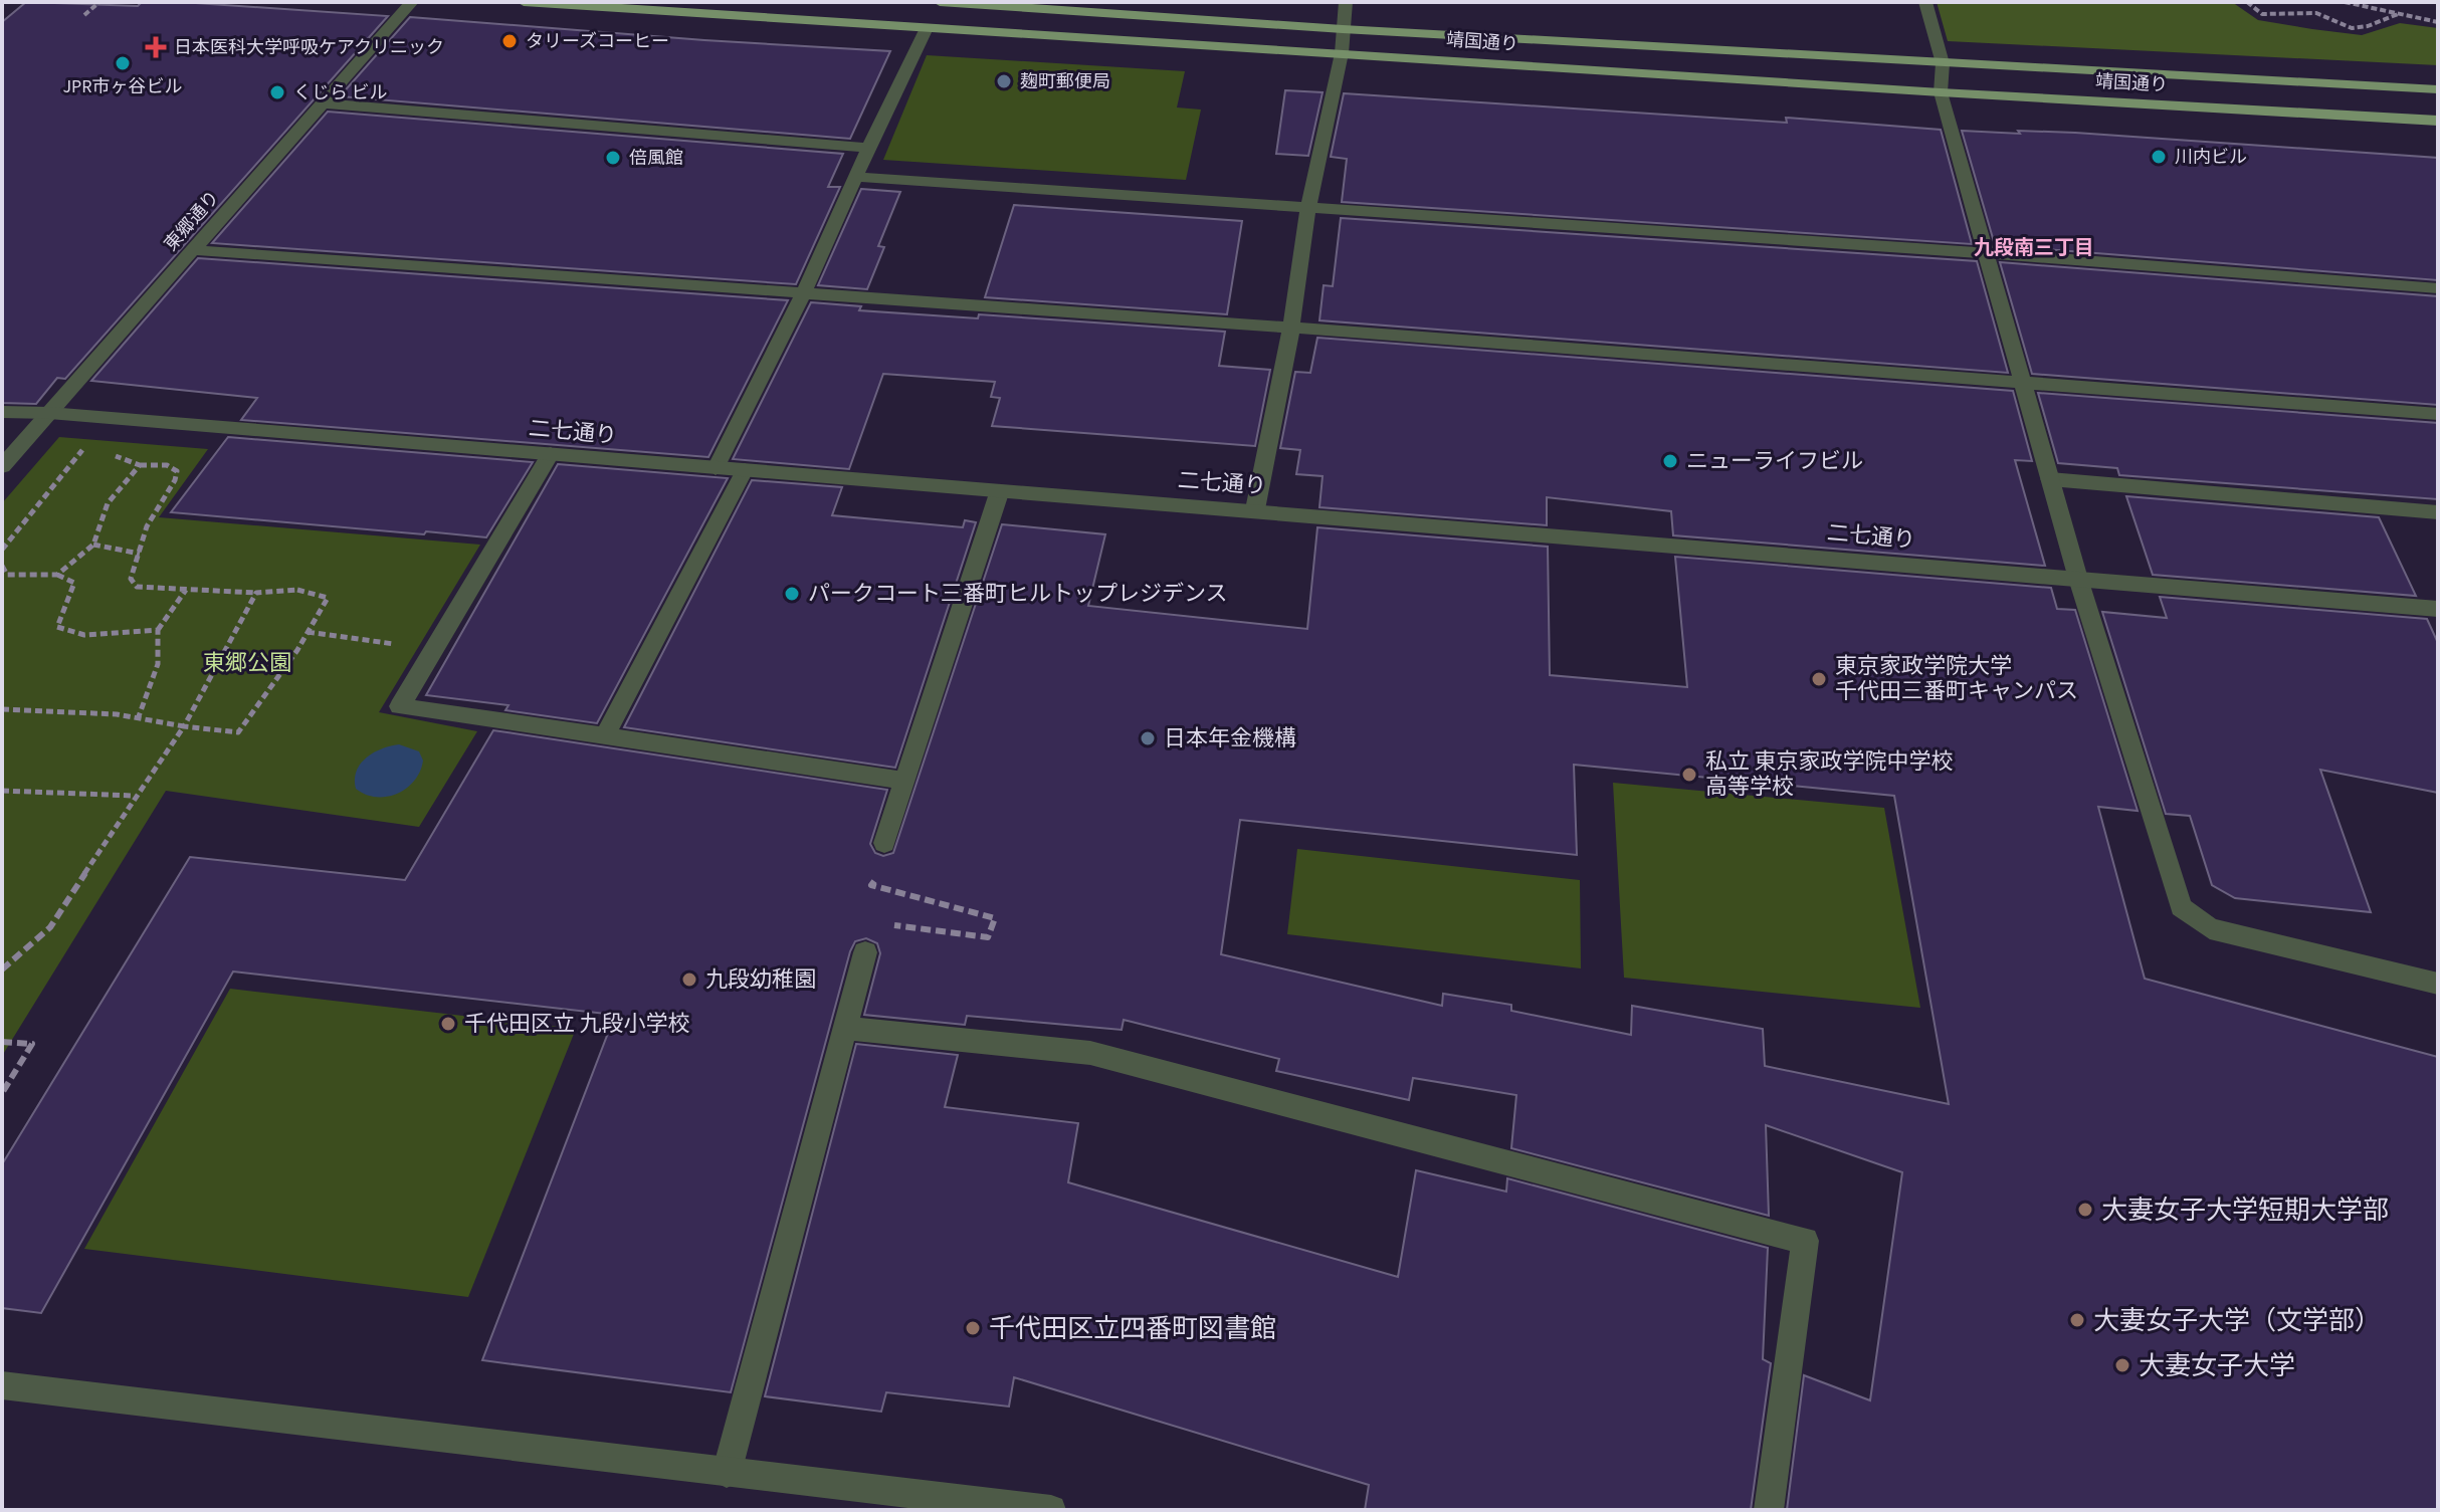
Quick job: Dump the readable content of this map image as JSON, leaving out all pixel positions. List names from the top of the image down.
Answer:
{
  "streets": {
    "main road": ["靖国通り"],
    "street": ["東郷通り", "二七通り"]
  },
  "crossings": [
    ["東郷通り", "二七通り"]
  ],
  "districts": ["九段南三丁目"],
  "parks": ["東郷公園"],
  "places": {
    "other": [
      "タリーズコーヒー",
      "JPR市ヶ谷ビル",
      "麹町郵便局",
      "くじら ビル",
      "川内ビル",
      "倍風館",
      "ニューライフビル",
      "パークコート三番町ヒルトップレジデンス",
      "東京家政学院大学 千代田三番町キャンパス",
      "日本年金機構",
      "私立 東京家政学院中学校 高等学校",
      "九段幼稚園",
      "千代田区立 九段小学校",
      "大妻女子大学短期大学部",
      "大妻女子大学（文学部）",
      "千代田区立四番町図書館",
      "大妻女子大学"
    ],
    "health": ["日本医科大学呼吸ケアクリニック"]
  }
}
